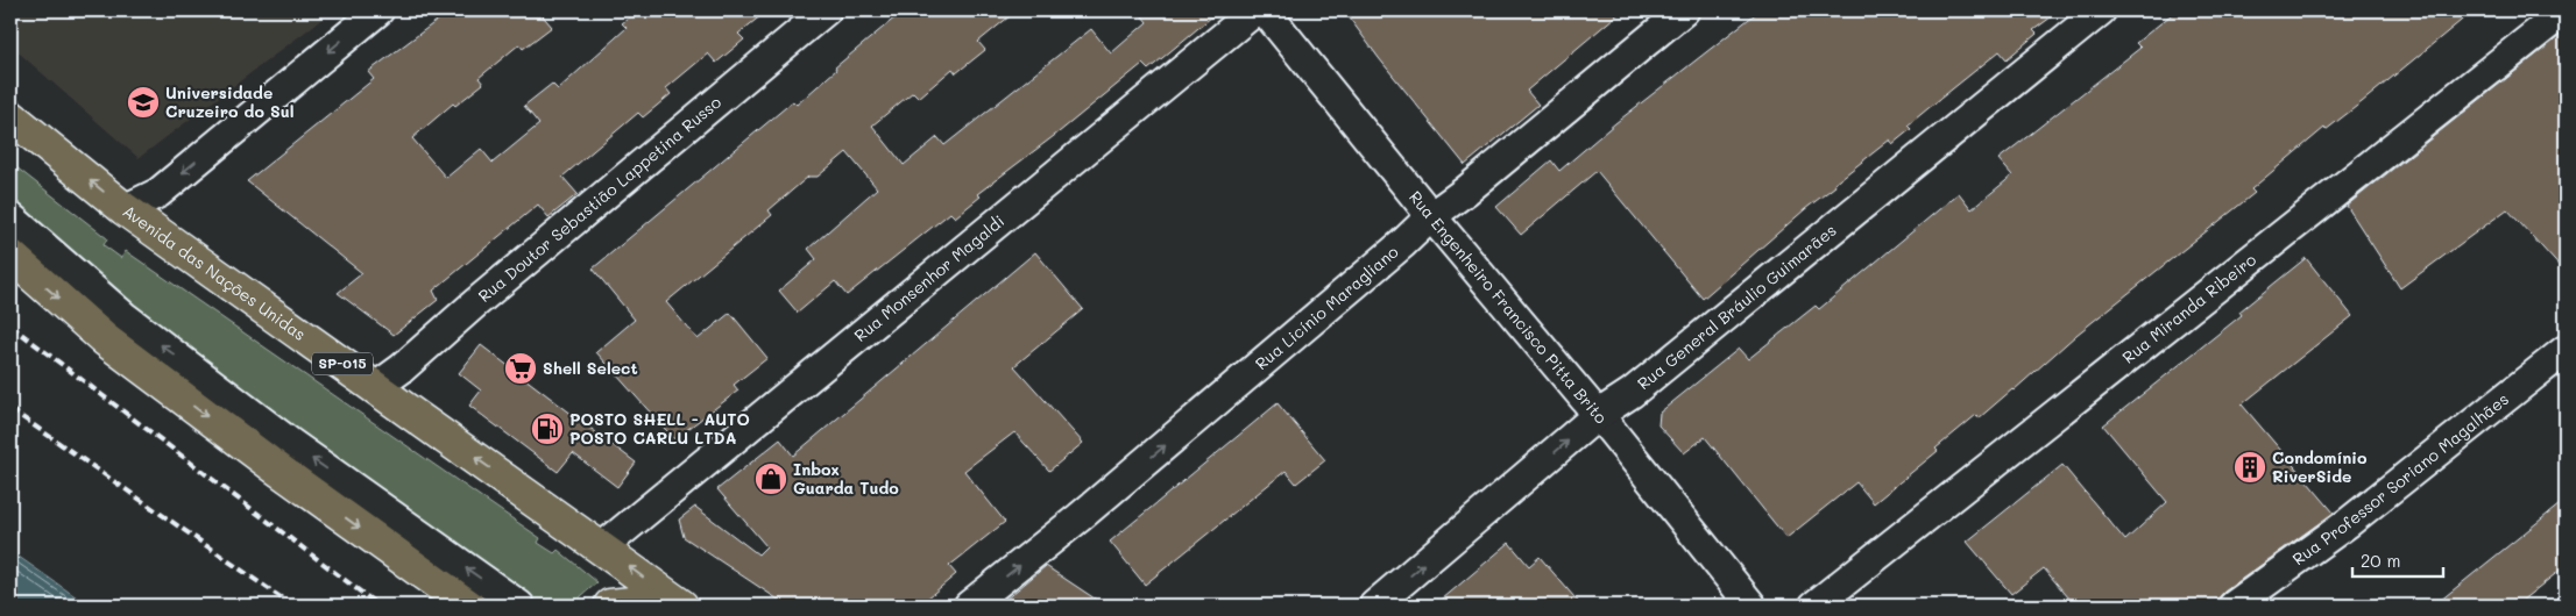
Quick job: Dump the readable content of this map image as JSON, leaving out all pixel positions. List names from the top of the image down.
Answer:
{
  "streets": {
    "highway": ["Avenida das Nações Unidas", "SP-015"],
    "street": [
      "Rua Doutor Sebastião Lappetina Russo",
      "Rua Monsenhor Magaldi",
      "Rua General Bráulio Guimarães",
      "Rua Licínio Maragliano",
      "Rua Engenheiro Francisco Pitta Brito",
      "Rua Miranda Ribeiro",
      "Rua Professor Soriano Magalhães"
    ]
  },
  "crossings": [
    ["Rua Doutor Sebastião Lappetina Russo", "Avenida das Nações Unidas"],
    ["Avenida das Nações Unidas", "Rua Monsenhor Magaldi"],
    ["Rua General Bráulio Guimarães", "Rua Engenheiro Francisco Pitta Brito"],
    ["Rua Licínio Maragliano", "Rua Engenheiro Francisco Pitta Brito"]
  ],
  "one_way": ["Rua Licínio Maragliano"],
  "places": {
    "school or university": ["Universidade Cruzeiro do Sul"],
    "supermarket": ["Shell Select"],
    "fuel station": ["POSTO SHELL - AUTO POSTO CARLU LTDA"],
    "building": ["Condomínio RiverSide"],
    "shop": ["Inbox Guarda Tudo"]
  },
  "scale_bar": "20 m"
}
